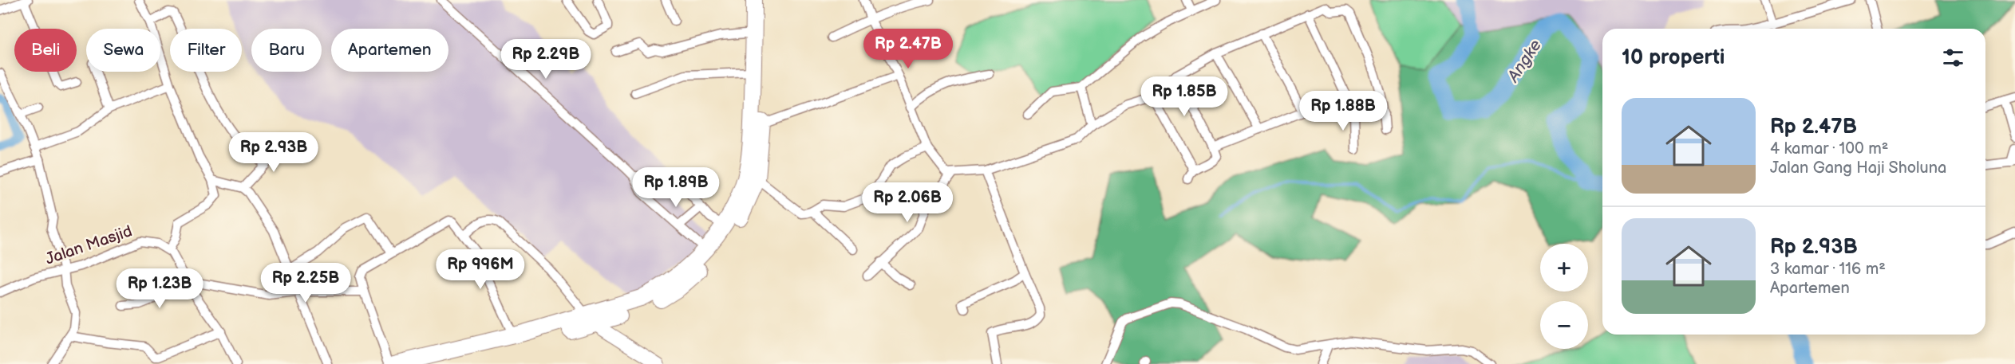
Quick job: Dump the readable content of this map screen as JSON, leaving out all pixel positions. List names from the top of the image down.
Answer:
{
  "streets": {
    "street": ["Jalan Masjid"]
  },
  "water": ["Angke"],
  "page": {
    "price": [
      "Rp 2.47B",
      "Rp 2.29B",
      "Rp 1.85B",
      "Rp 1.88B",
      "Rp 2.93B",
      "Rp 1.89B",
      "Rp 2.06B",
      "Rp 996M",
      "Rp 2.25B",
      "Rp 1.23B"
    ],
    "chip": [
      "Beli",
      "Sewa",
      "Filter",
      "Baru",
      "Apartemen"
    ],
    "heading": "10 properti",
    "list": [
      {
        "name": "Rp 2.47B",
        "note": "4 kamar · 100 m² · Jalan Gang Haji Sholuna"
      },
      {
        "name": "Rp 2.93B",
        "note": "3 kamar · 116 m² · Apartemen"
      }
    ],
    "map_buttons": ["+", "−"]
  }
}
